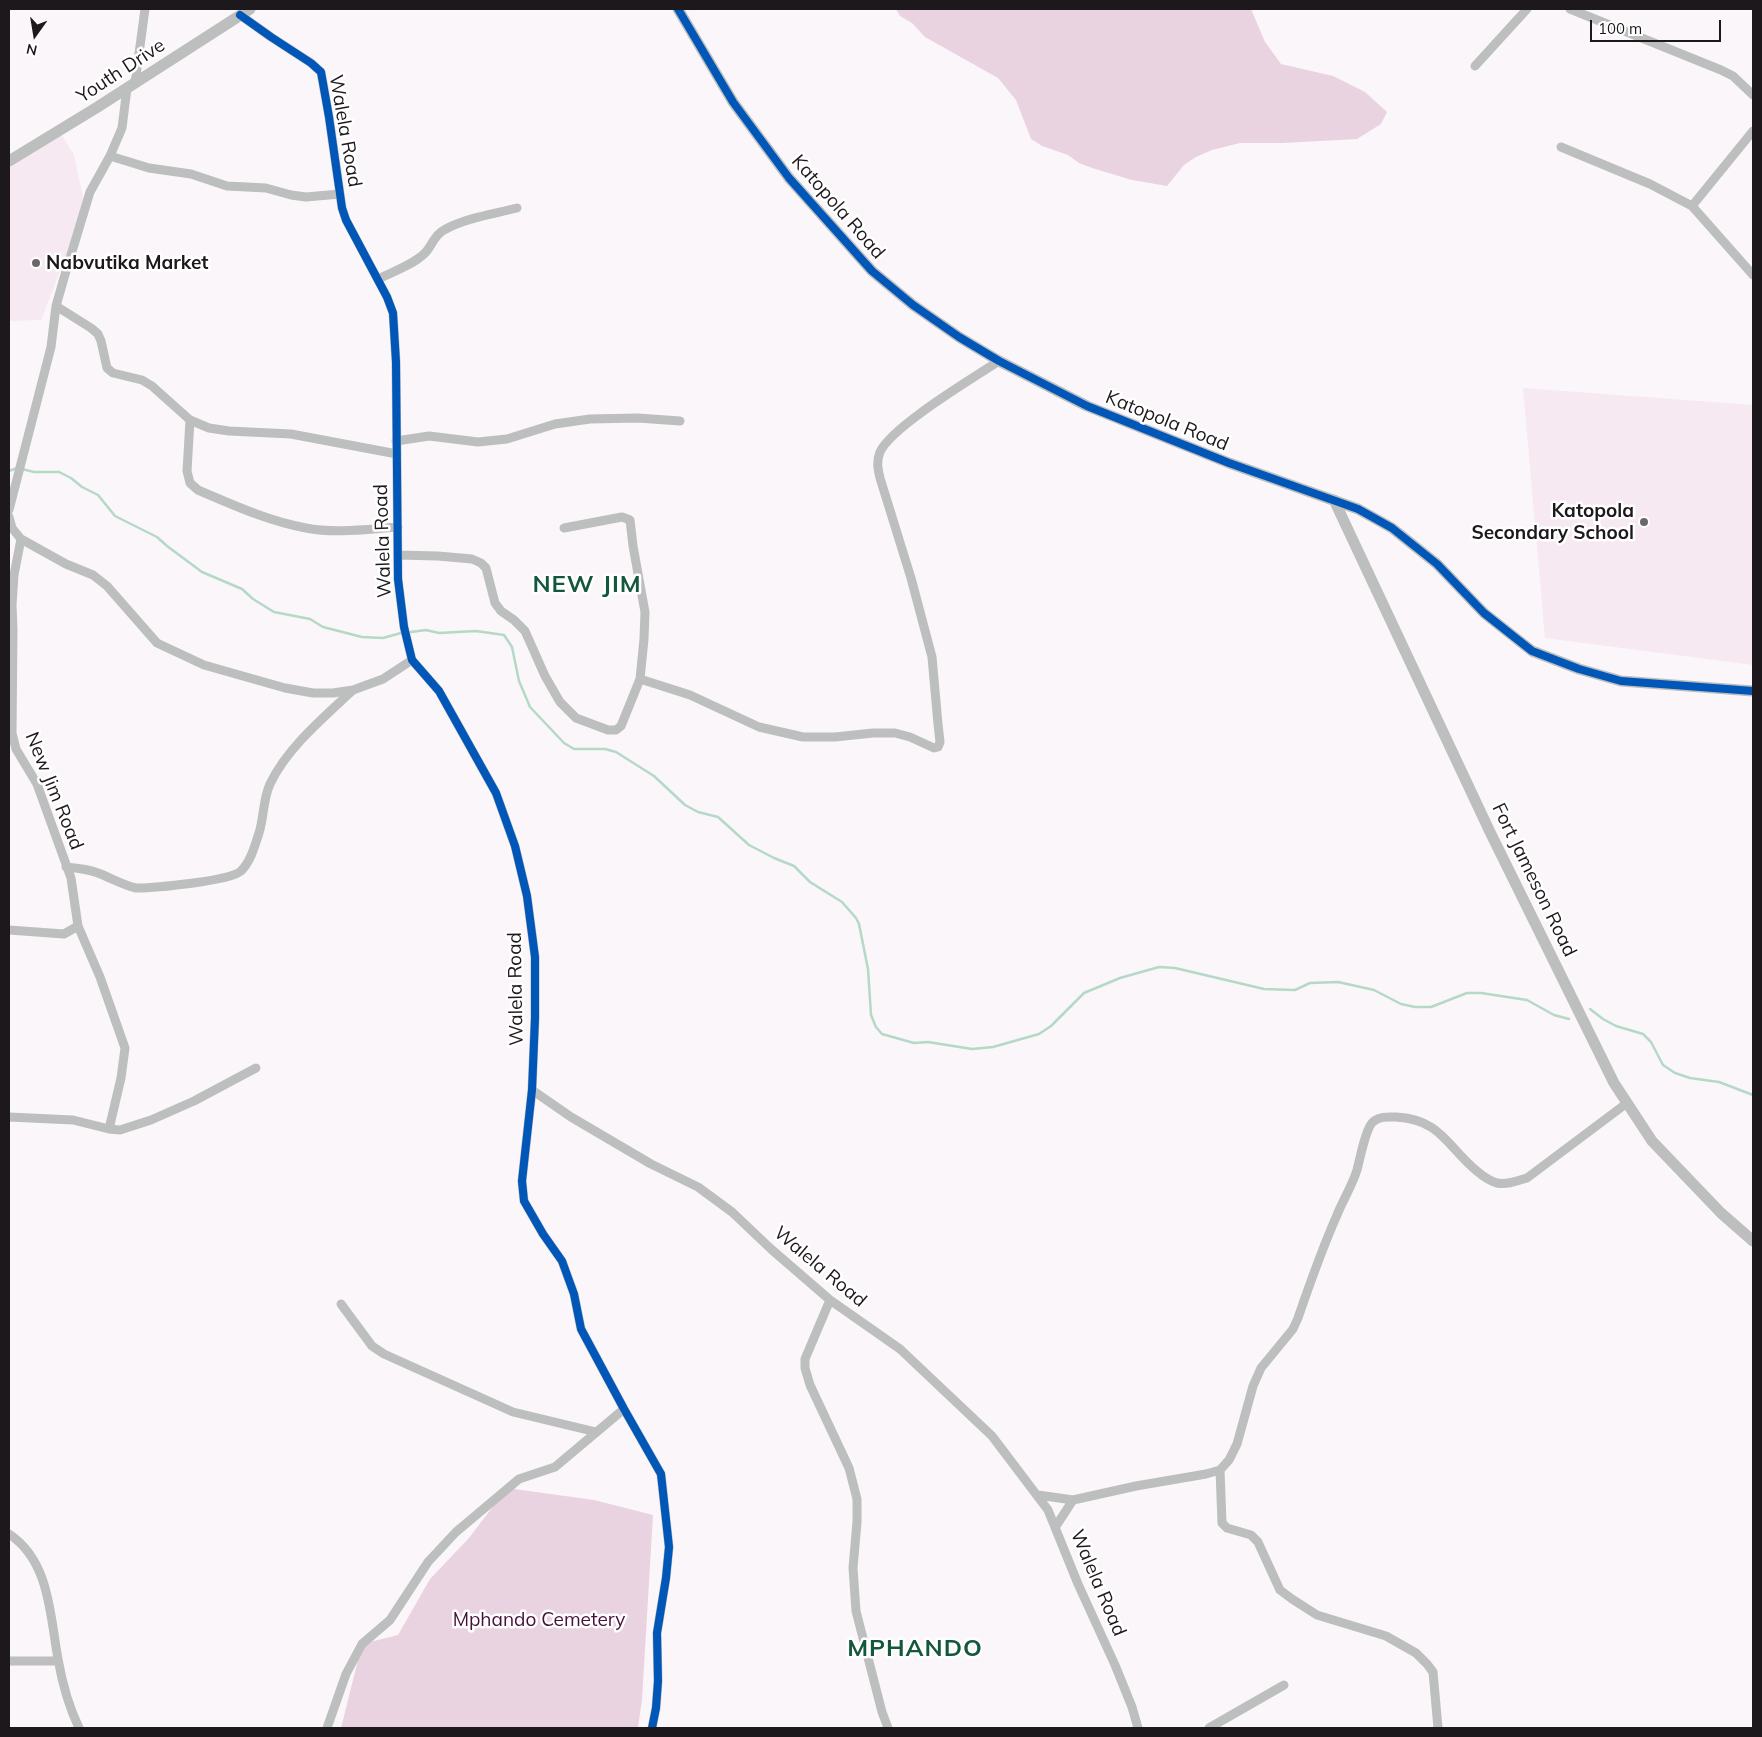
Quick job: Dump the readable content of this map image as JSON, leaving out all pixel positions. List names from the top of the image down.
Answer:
{
  "streets": {
    "street": [
      "Youth Drive",
      "Walela Road",
      "Katopola Road",
      "New Jim Road",
      "Fort Jameson Road"
    ]
  },
  "crossings": [
    ["Youth Drive", "Walela Road"],
    ["Katopola Road", "Fort Jameson Road"]
  ],
  "districts": ["NEW JIM", "MPHANDO"],
  "parks": ["Mphando Cemetery"],
  "places": ["Nabvutika Market", "Katopola Secondary School"],
  "scale_bar": "100 m",
  "north": "bottom"
}
